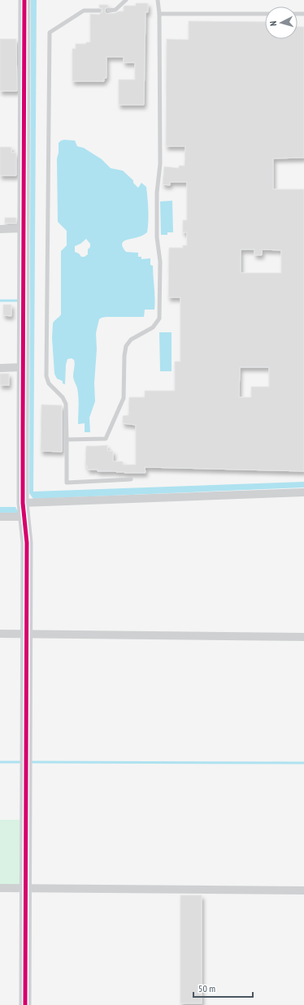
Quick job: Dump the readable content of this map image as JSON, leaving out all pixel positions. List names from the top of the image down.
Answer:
{
  "scale_bar": "50 m",
  "north": "left"
}
